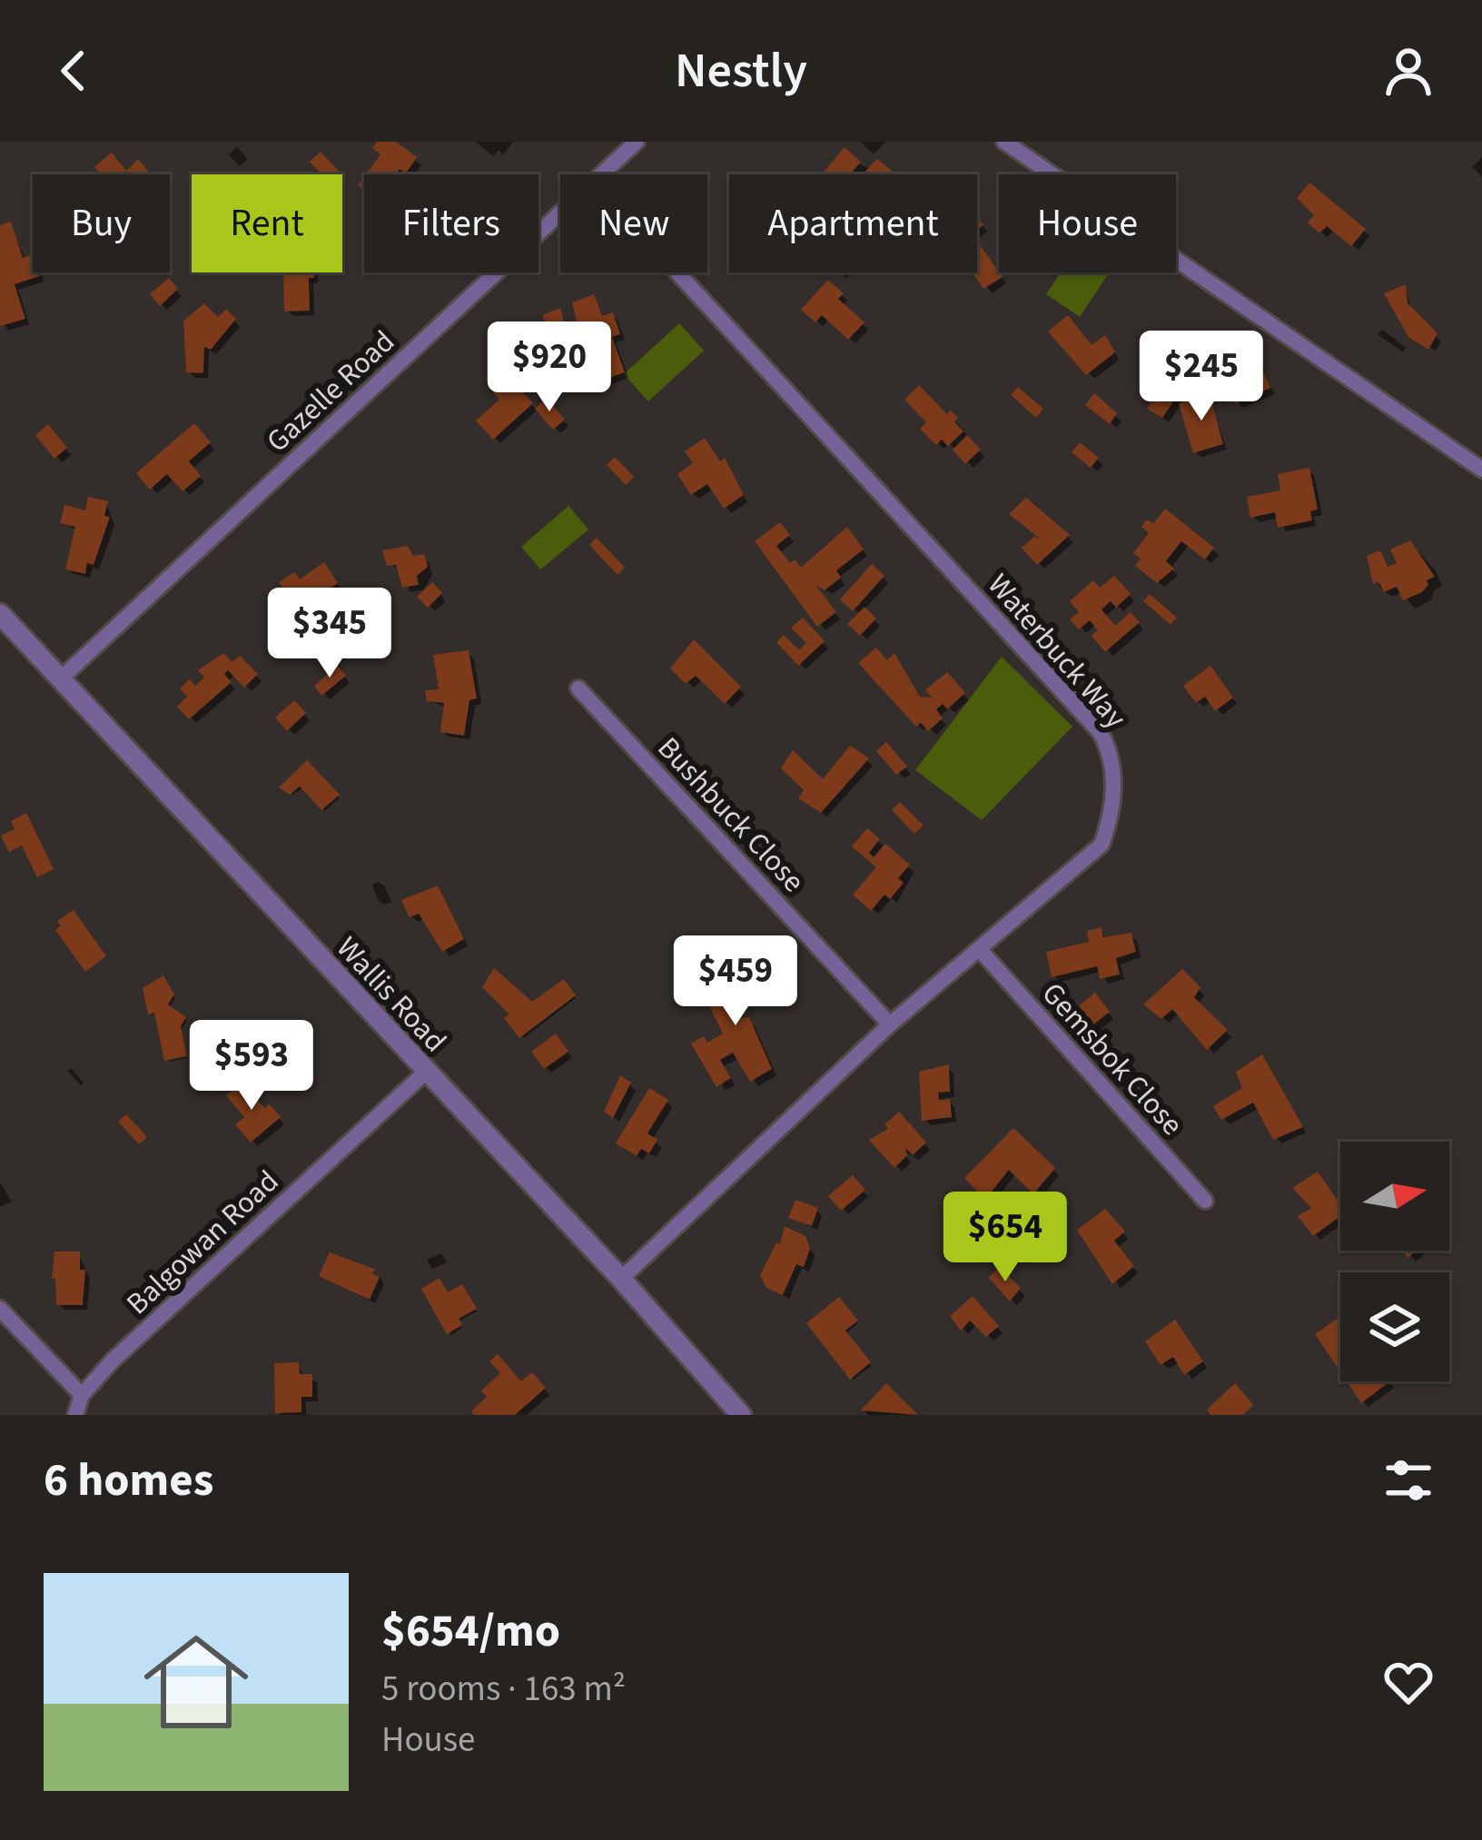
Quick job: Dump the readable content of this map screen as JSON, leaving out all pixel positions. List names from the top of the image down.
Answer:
{
  "streets": {
    "street": [
      "Gazelle Road",
      "Waterbuck Way",
      "Bushbuck Close",
      "Wallis Road",
      "Gemsbok Close",
      "Balgowan Road"
    ]
  },
  "crossings": [
    ["Gazelle Road", "Wallis Road"],
    ["Waterbuck Way", "Bushbuck Close"],
    ["Waterbuck Way", "Wallis Road"],
    ["Waterbuck Way", "Gemsbok Close"],
    ["Wallis Road", "Balgowan Road"]
  ],
  "north": "right",
  "page": {
    "header": "Nestly",
    "chip": [
      "Buy",
      "Rent",
      "Filters",
      "New",
      "Apartment",
      "House"
    ],
    "price": [
      "$920",
      "$245",
      "$345",
      "$459",
      "$593",
      "$654"
    ],
    "heading": "6 homes",
    "list": [
      {
        "name": "$654/mo",
        "note": "5 rooms · 163 m² · House"
      }
    ]
  }
}
